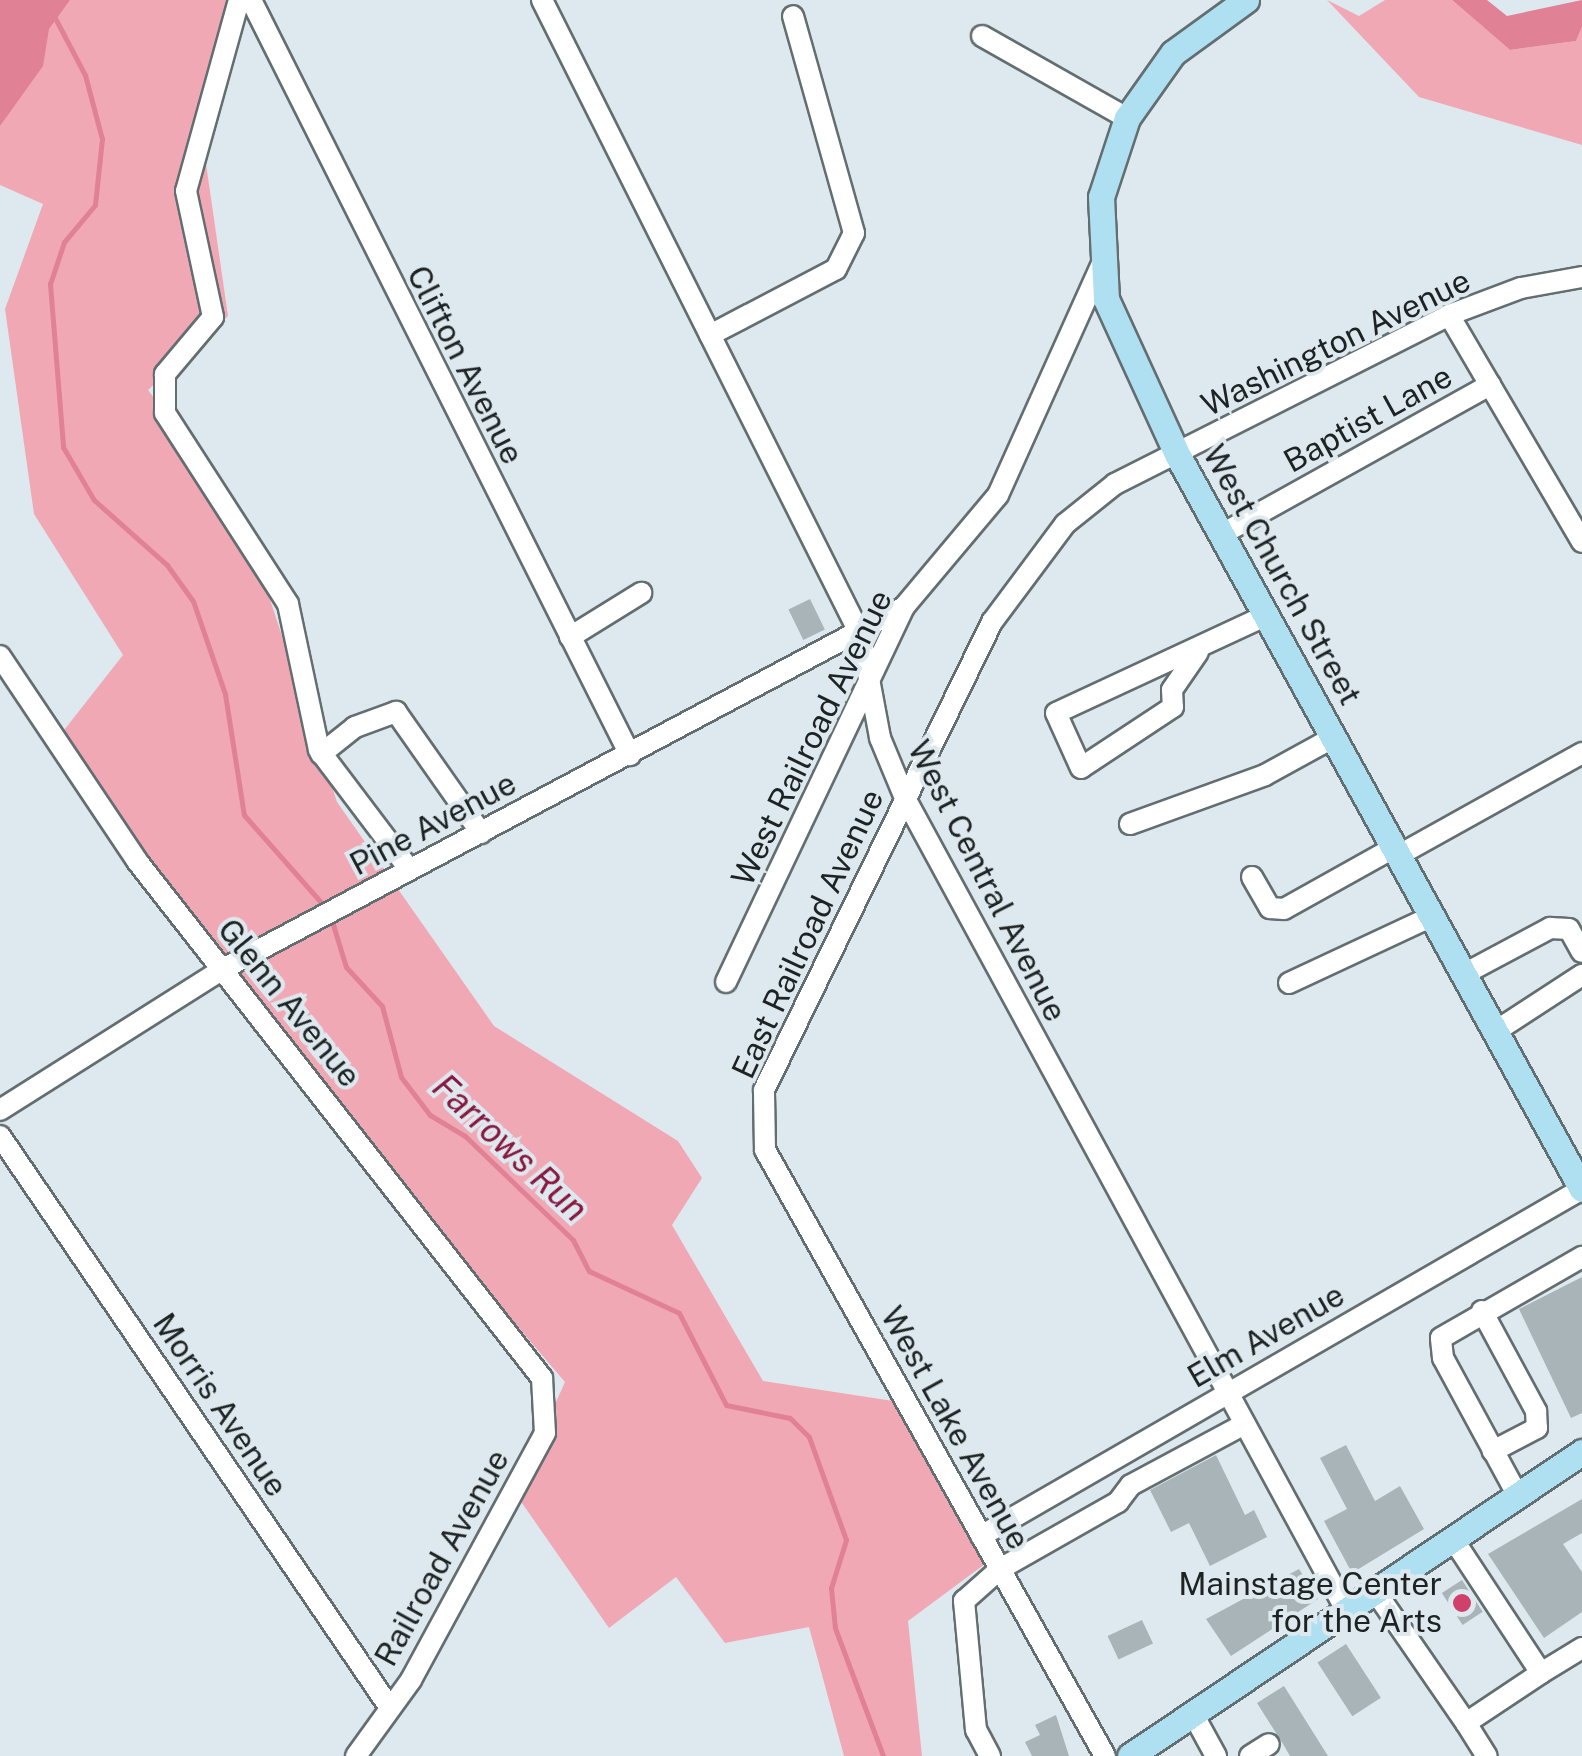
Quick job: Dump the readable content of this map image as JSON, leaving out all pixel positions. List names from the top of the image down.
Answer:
{
  "streets": {
    "main road": ["West Church Street"],
    "street": [
      "Washington Avenue",
      "Clifton Avenue",
      "Baptist Lane",
      "West Railroad Avenue",
      "Pine Avenue",
      "West Central Avenue",
      "East Railroad Avenue",
      "Glenn Avenue",
      "Elm Avenue",
      "Morris Avenue",
      "West Lake Avenue",
      "Railroad Avenue"
    ]
  },
  "crossings": [
    ["Washington Avenue", "West Church Street"],
    ["Washington Avenue", "East Railroad Avenue"],
    ["Clifton Avenue", "Pine Avenue"],
    ["Baptist Lane", "West Church Street"],
    ["West Church Street", "West Railroad Avenue"],
    ["West Church Street", "East Railroad Avenue"],
    ["West Church Street", "Elm Avenue"],
    ["West Railroad Avenue", "Pine Avenue"],
    ["West Railroad Avenue", "West Central Avenue"],
    ["Pine Avenue", "West Central Avenue"],
    ["Pine Avenue", "Glenn Avenue"],
    ["West Central Avenue", "East Railroad Avenue"],
    ["West Central Avenue", "Elm Avenue"],
    ["East Railroad Avenue", "West Lake Avenue"],
    ["Glenn Avenue", "Railroad Avenue"],
    ["Elm Avenue", "West Lake Avenue"],
    ["Morris Avenue", "Railroad Avenue"]
  ],
  "water": ["Farrows Run"],
  "places": ["Mainstage Center for the Arts"]
}
